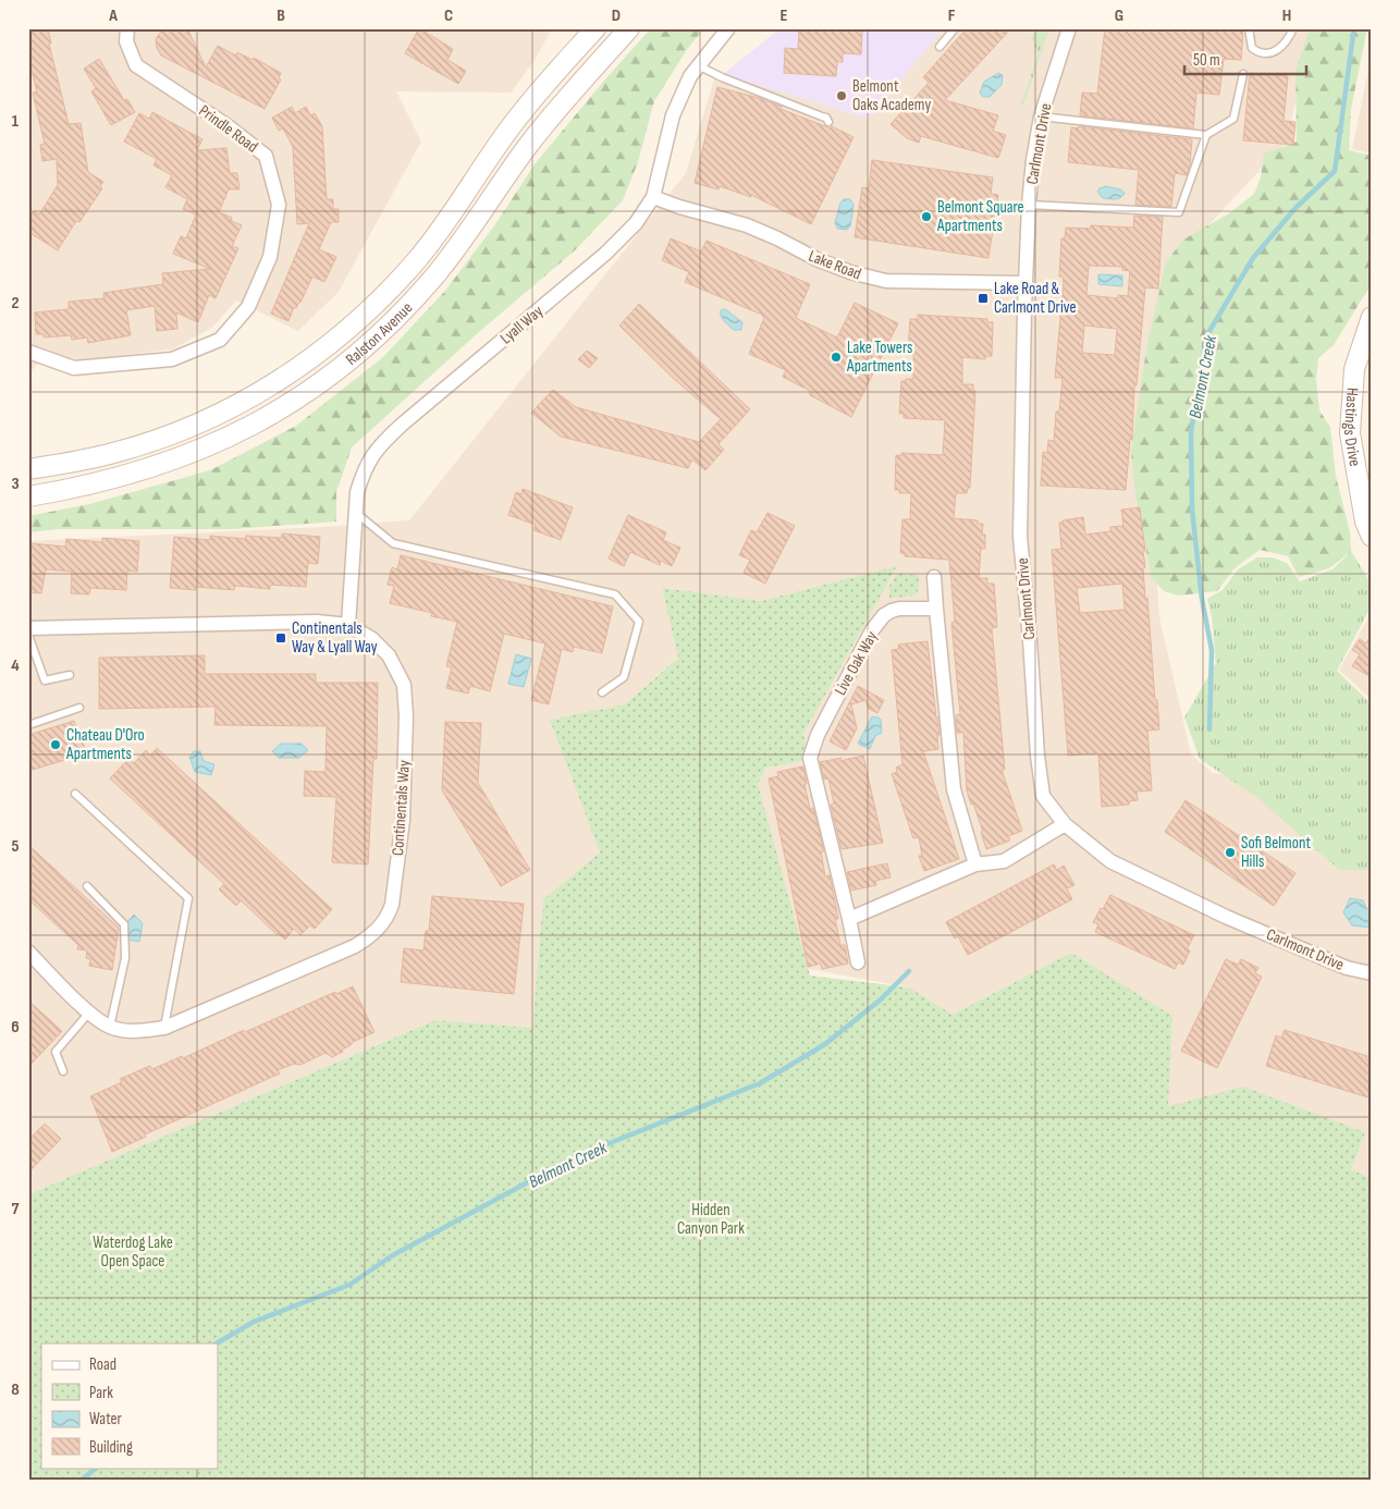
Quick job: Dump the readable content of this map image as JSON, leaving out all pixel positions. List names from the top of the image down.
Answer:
{
  "streets": {
    "main road": ["Ralston Avenue", "Hastings Drive"],
    "street": [
      "Prindle Road",
      "Carlmont Drive",
      "Lake Road",
      "Lyall Way",
      "Live Oak Way",
      "Continentals Way"
    ]
  },
  "crossings": [
    ["Carlmont Drive", "Lake Road"],
    ["Lake Road", "Lyall Way"],
    ["Lyall Way", "Continentals Way"]
  ],
  "water": ["Belmont Creek"],
  "parks": ["Hidden Canyon Park", "Waterdog Lake Open Space"],
  "places": {
    "other": [
      "Belmont Oaks Academy",
      "Belmont Square Apartments",
      "Lake Towers Apartments",
      "Chateau D'Oro Apartments",
      "Sofi Belmont Hills"
    ],
    "transit": ["Lake Road & Carlmont Drive", "Continentals Way & Lyall Way"]
  },
  "legend": [
    "Road",
    "Park",
    "Water",
    "Building"
  ],
  "scale_bar": "50 m",
  "grid": {
    "columns": [
      "A",
      "B",
      "C",
      "D",
      "E",
      "F",
      "G",
      "H"
    ],
    "rows": [
      "1",
      "2",
      "3",
      "4",
      "5",
      "6",
      "7",
      "8"
    ]
  }
}
